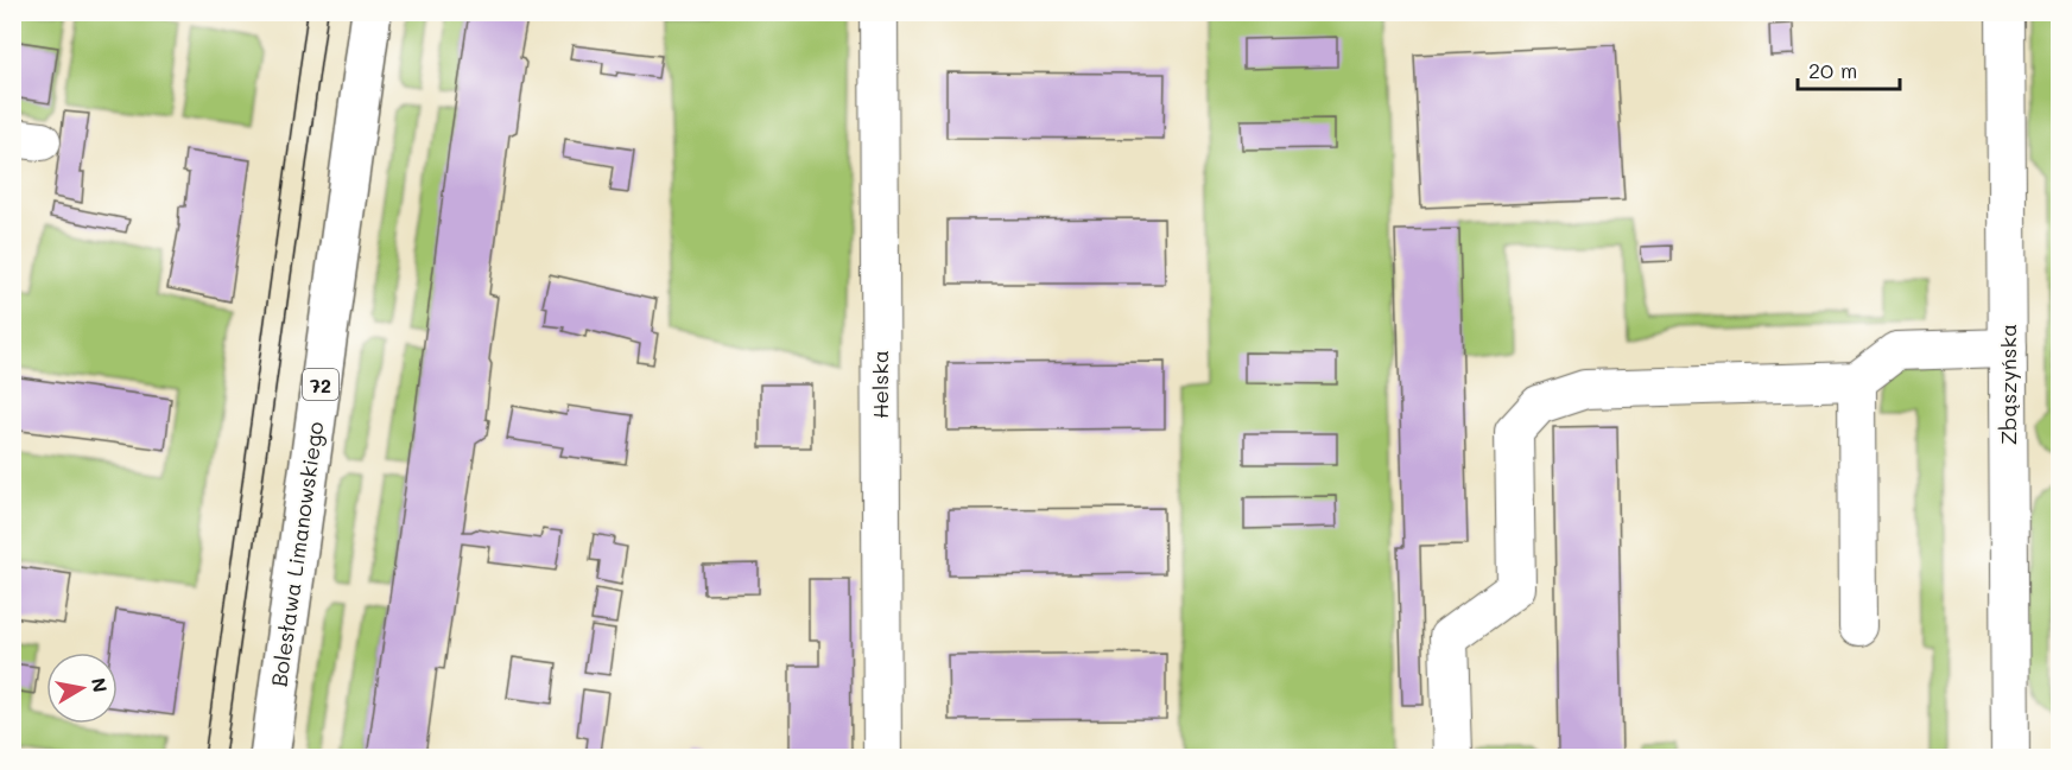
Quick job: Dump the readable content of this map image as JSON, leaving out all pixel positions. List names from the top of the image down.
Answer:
{
  "streets": {
    "main road": ["72", "Bolesława Limanowskiego"],
    "street": ["Helska", "Zbąszyńska"]
  },
  "scale_bar": "20 m",
  "north": "right"
}
